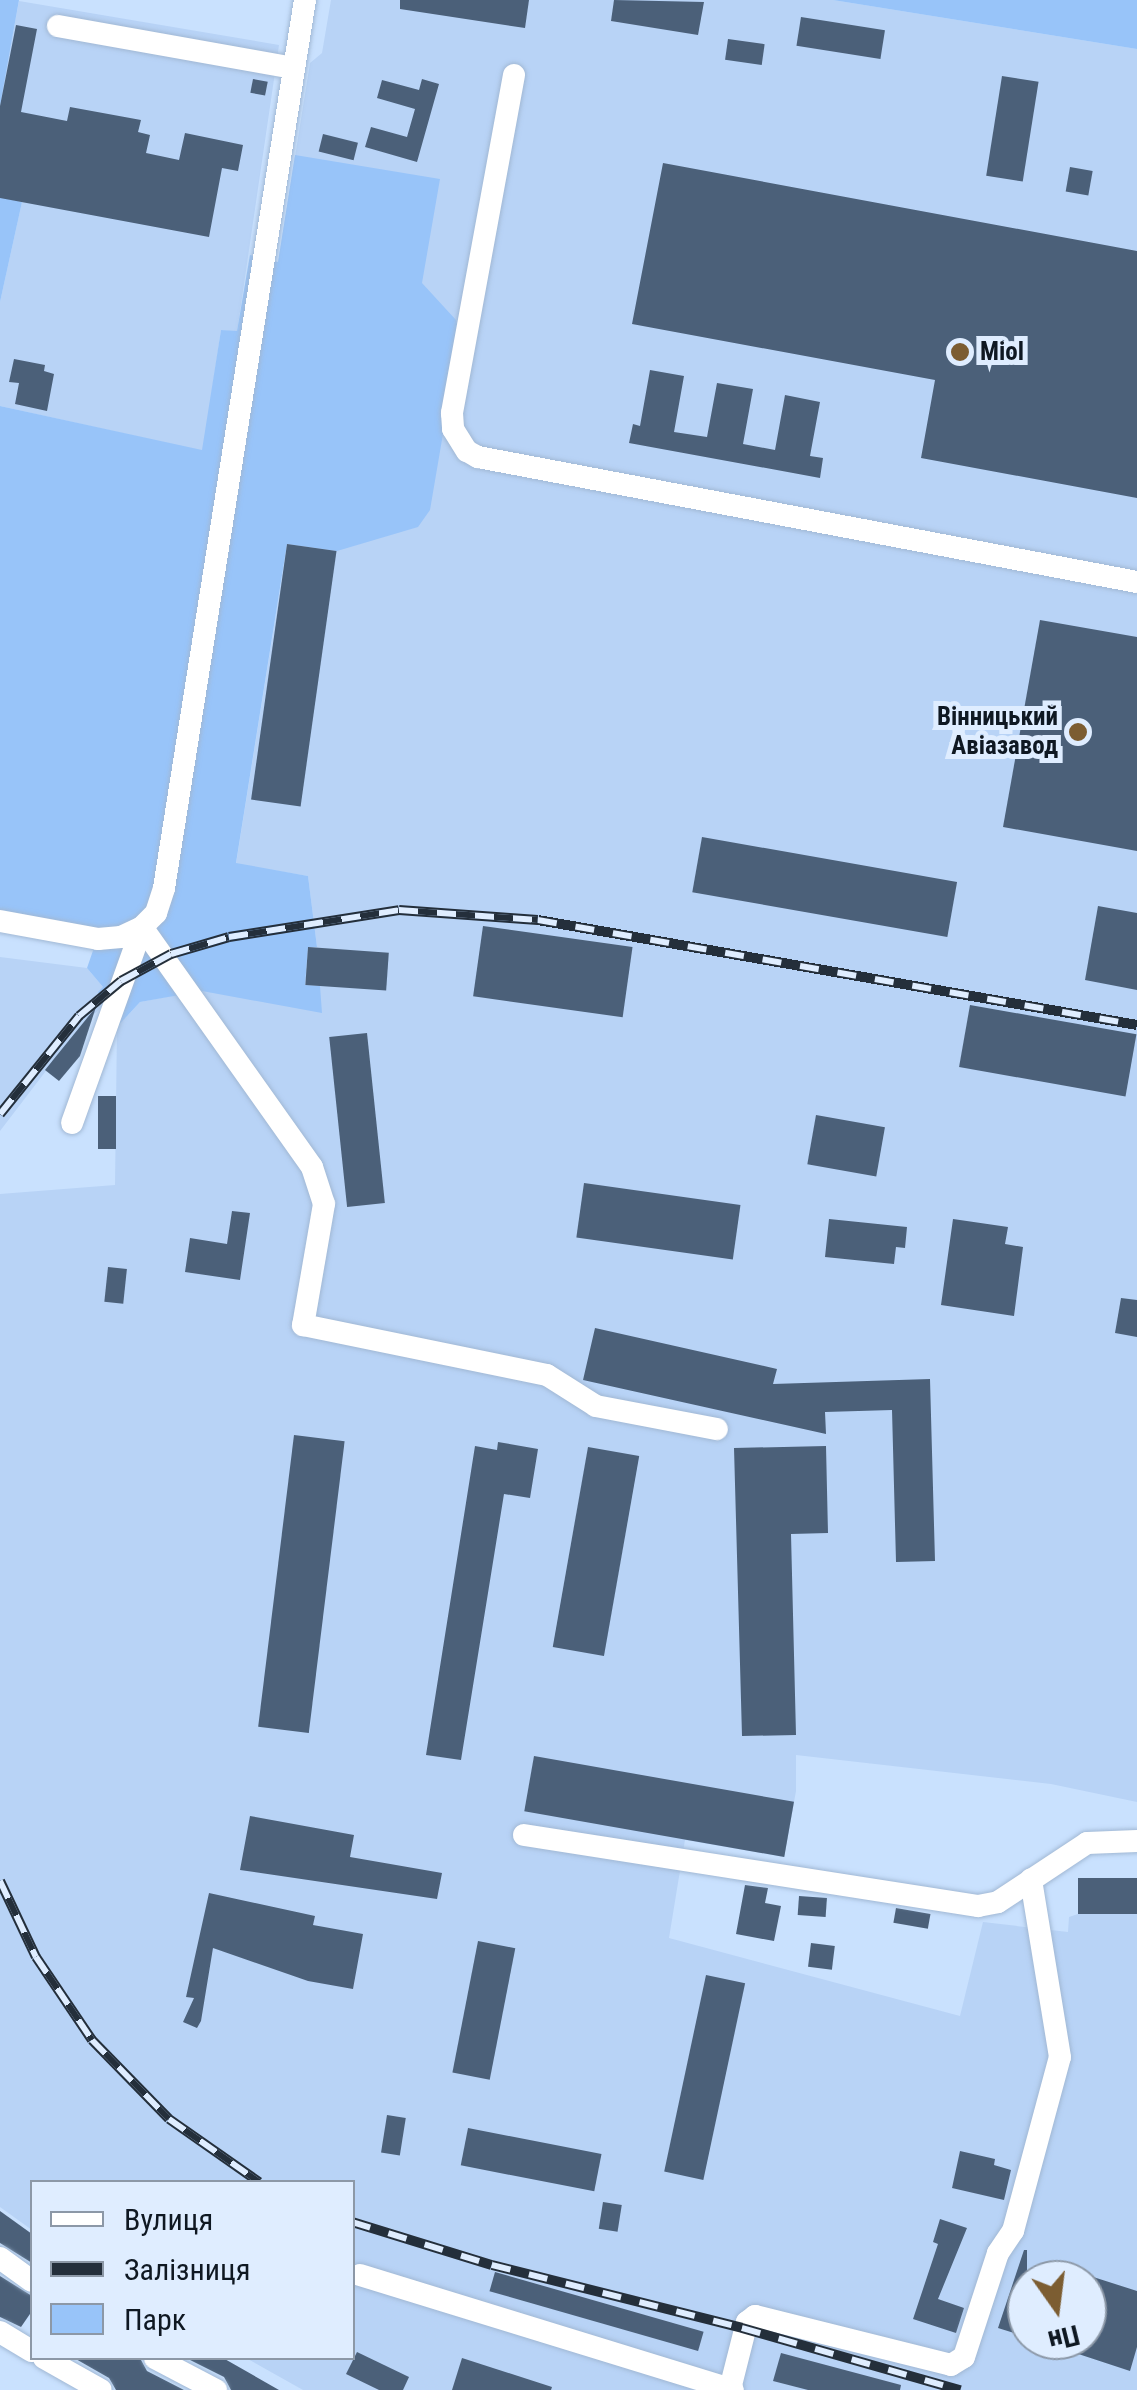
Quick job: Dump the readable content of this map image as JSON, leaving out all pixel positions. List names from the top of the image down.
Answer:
{
  "places": ["Miol", "Вінницький Авіазавод"],
  "legend": ["Вулиця", "Залізниця", "Парк"],
  "north": "bottom"
}
